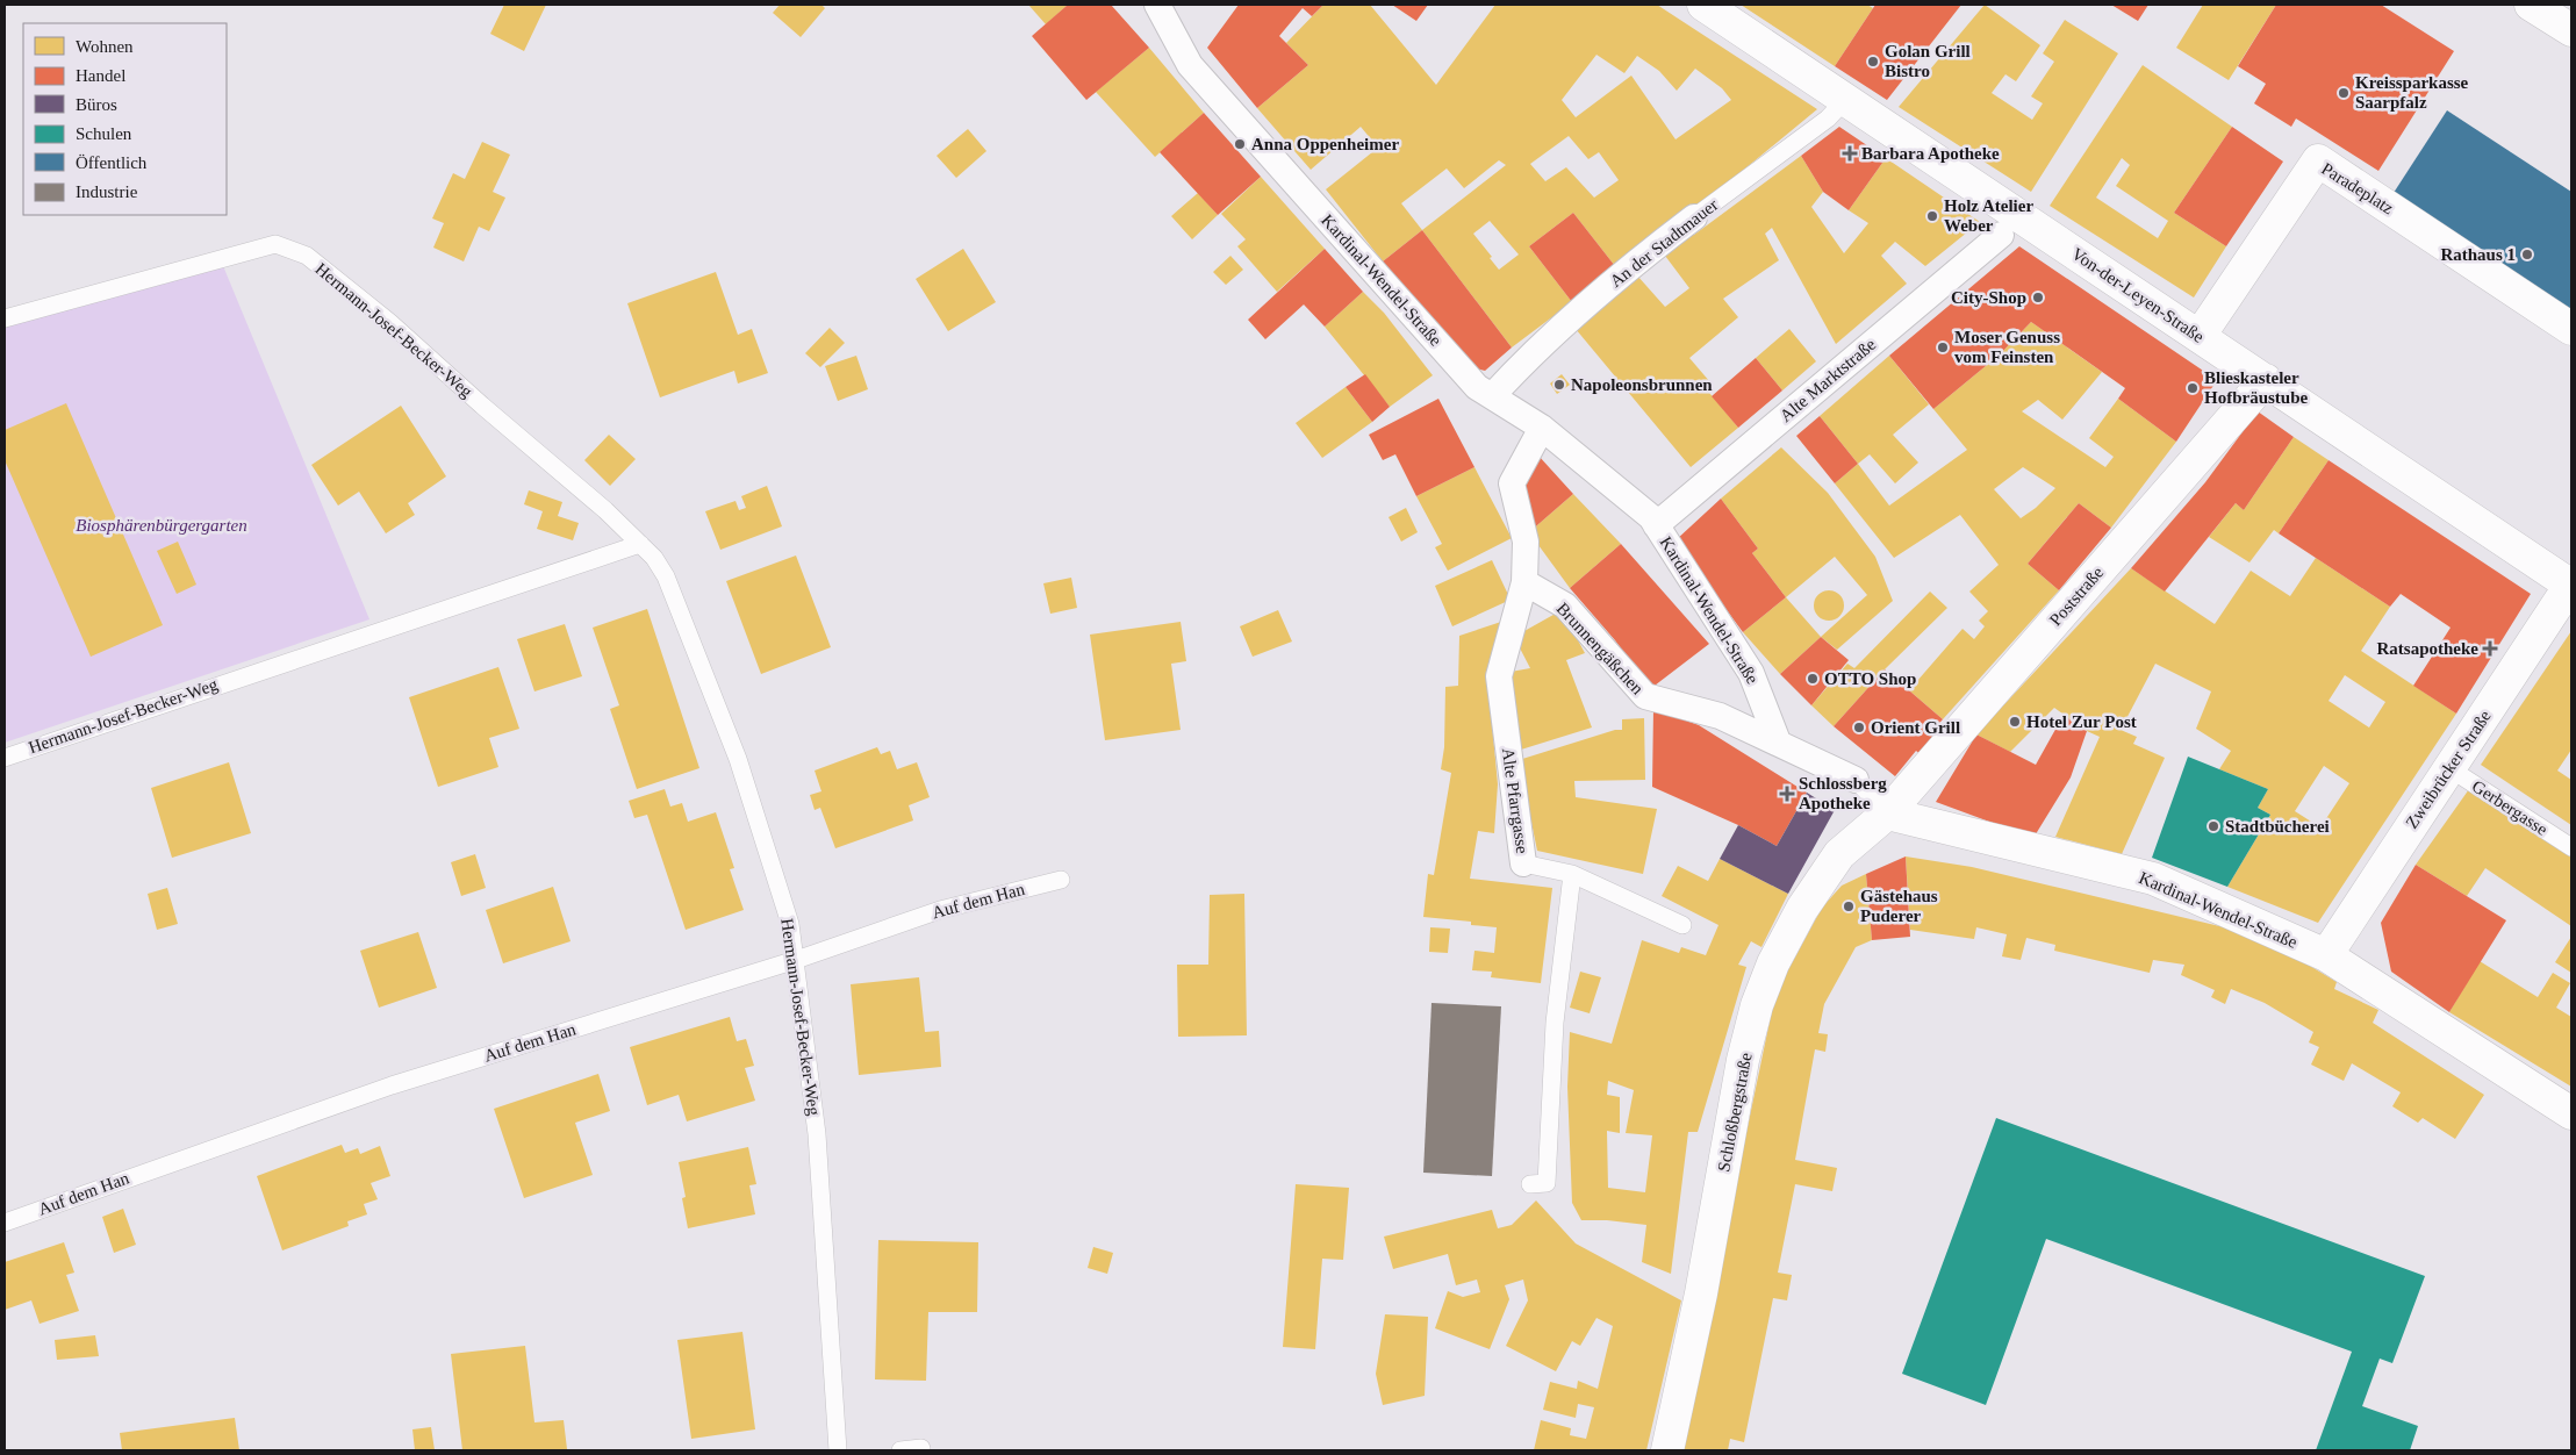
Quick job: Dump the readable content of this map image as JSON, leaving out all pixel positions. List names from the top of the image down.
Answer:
{
  "streets": {
    "street": [
      "Paradeplatz",
      "An der Stadtmauer",
      "Kardinal-Wendel-Straße",
      "Von-der-Leyen-Straße",
      "Alte Marktstraße",
      "Poststraße",
      "Brunnengäßchen",
      "Zweibrücker Straße",
      "Alte Pfarrgasse",
      "Schloßbergstraße"
    ],
    "lane": ["Hermann-Josef-Becker-Weg", "Gerbergasse", "Auf dem Han"]
  },
  "crossings": [
    ["Paradeplatz", "Von-der-Leyen-Straße"],
    ["An der Stadtmauer", "Kardinal-Wendel-Straße"],
    ["An der Stadtmauer", "Von-der-Leyen-Straße"],
    ["Kardinal-Wendel-Straße", "Alte Marktstraße"],
    ["Kardinal-Wendel-Straße", "Poststraße"],
    ["Kardinal-Wendel-Straße", "Brunnengäßchen"],
    ["Kardinal-Wendel-Straße", "Zweibrücker Straße"],
    ["Kardinal-Wendel-Straße", "Alte Pfarrgasse"],
    ["Kardinal-Wendel-Straße", "Schloßbergstraße"],
    ["Von-der-Leyen-Straße", "Alte Marktstraße"],
    ["Von-der-Leyen-Straße", "Poststraße"],
    ["Von-der-Leyen-Straße", "Zweibrücker Straße"],
    ["Hermann-Josef-Becker-Weg", "Auf dem Han"],
    ["Poststraße", "Schloßbergstraße"],
    ["Brunnengäßchen", "Alte Pfarrgasse"],
    ["Zweibrücker Straße", "Gerbergasse"]
  ],
  "parks": ["Biosphärenbürgergarten"],
  "places": {
    "other": [
      "Golan Grill Bistro",
      "Kreissparkasse Saarpfalz",
      "Anna Oppenheimer",
      "Holz Atelier Weber",
      "Rathaus 1",
      "City-Shop",
      "Moser Genuss vom Feinsten",
      "Napoleonsbrunnen",
      "Blieskasteler Hofbräustube",
      "OTTO Shop",
      "Hotel Zur Post",
      "Orient Grill",
      "Stadtbücherei",
      "Gästehaus Puderer"
    ],
    "health": ["Barbara Apotheke", "Ratsapotheke", "Schlossberg Apotheke"]
  },
  "legend": [
    "Wohnen",
    "Handel",
    "Büros",
    "Schulen",
    "Öffentlich",
    "Industrie"
  ]
}
